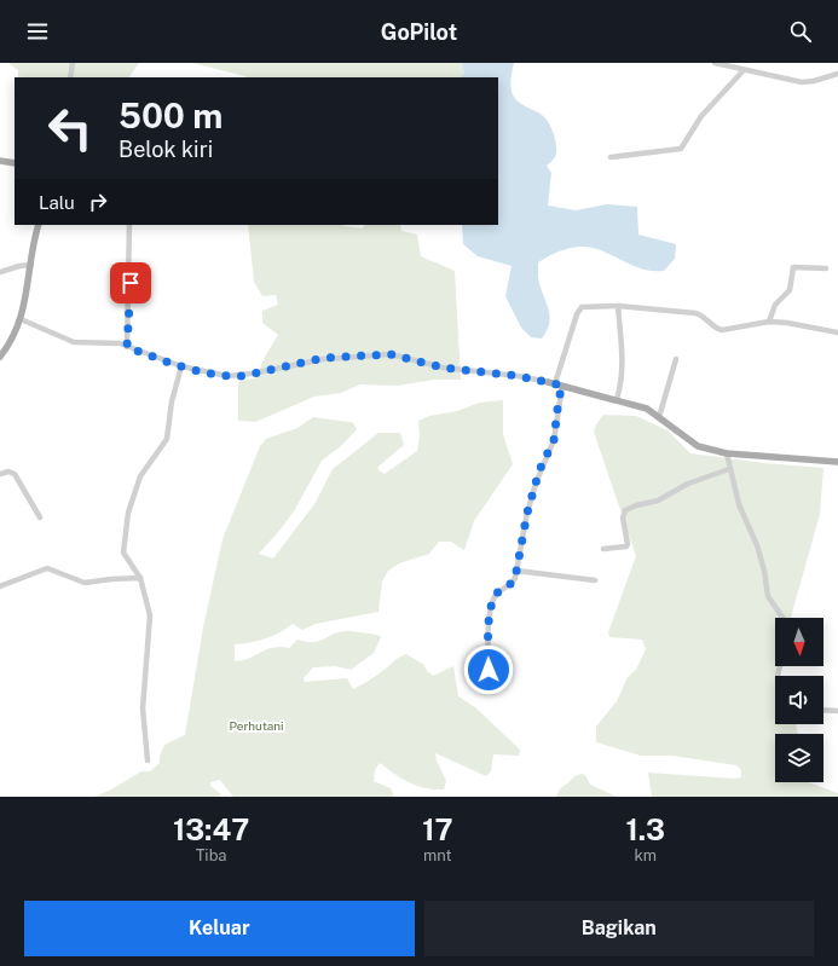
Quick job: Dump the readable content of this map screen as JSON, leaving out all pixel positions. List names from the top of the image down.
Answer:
{
  "parks": ["Perhutani"],
  "north": "bottom",
  "page": {
    "header": "GoPilot",
    "turn": ["500 m", "Belok kiri"],
    "then": "Lalu",
    "eta": [
      "13:47",
      "Tiba",
      "17",
      "mnt",
      "1.3",
      "km"
    ],
    "buttons": ["Keluar", "Bagikan"]
  }
}
